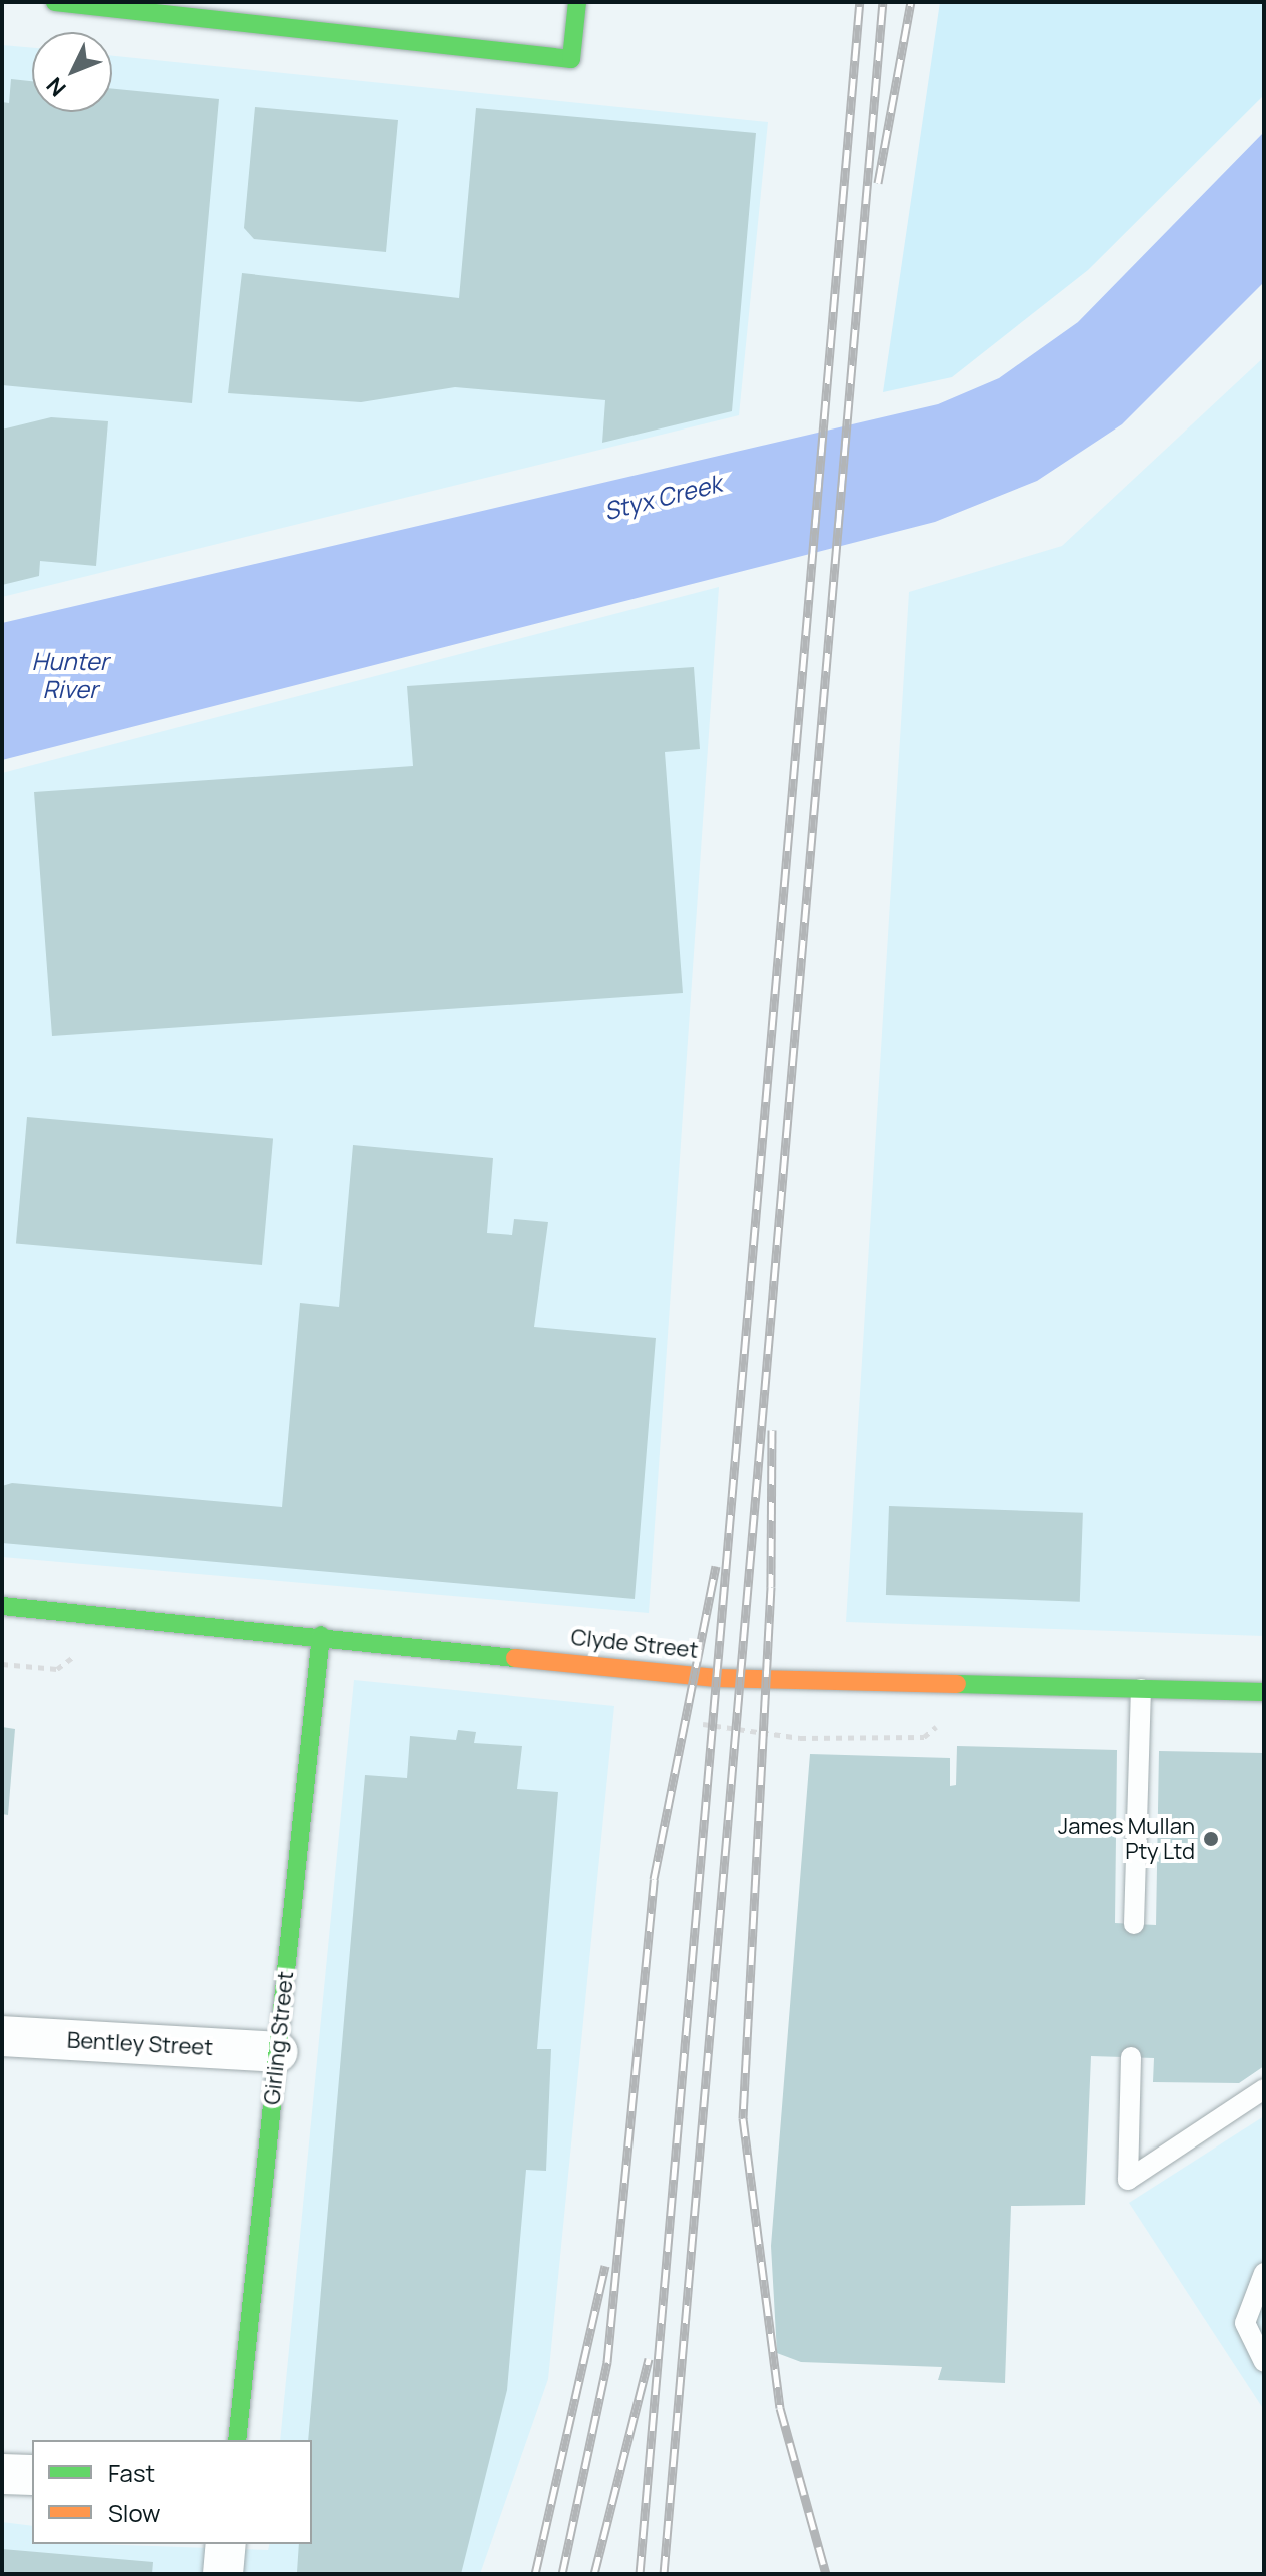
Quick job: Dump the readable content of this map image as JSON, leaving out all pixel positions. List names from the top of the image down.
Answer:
{
  "streets": {
    "street": ["Clyde Street", "Girling Street", "Bentley Street"]
  },
  "crossings": [
    ["Clyde Street", "Girling Street"],
    ["Girling Street", "Bentley Street"]
  ],
  "water": ["Styx Creek", "Hunter River"],
  "places": ["James Mullan Pty Ltd"],
  "legend": ["Fast", "Slow"],
  "north": "bottom left"
}
